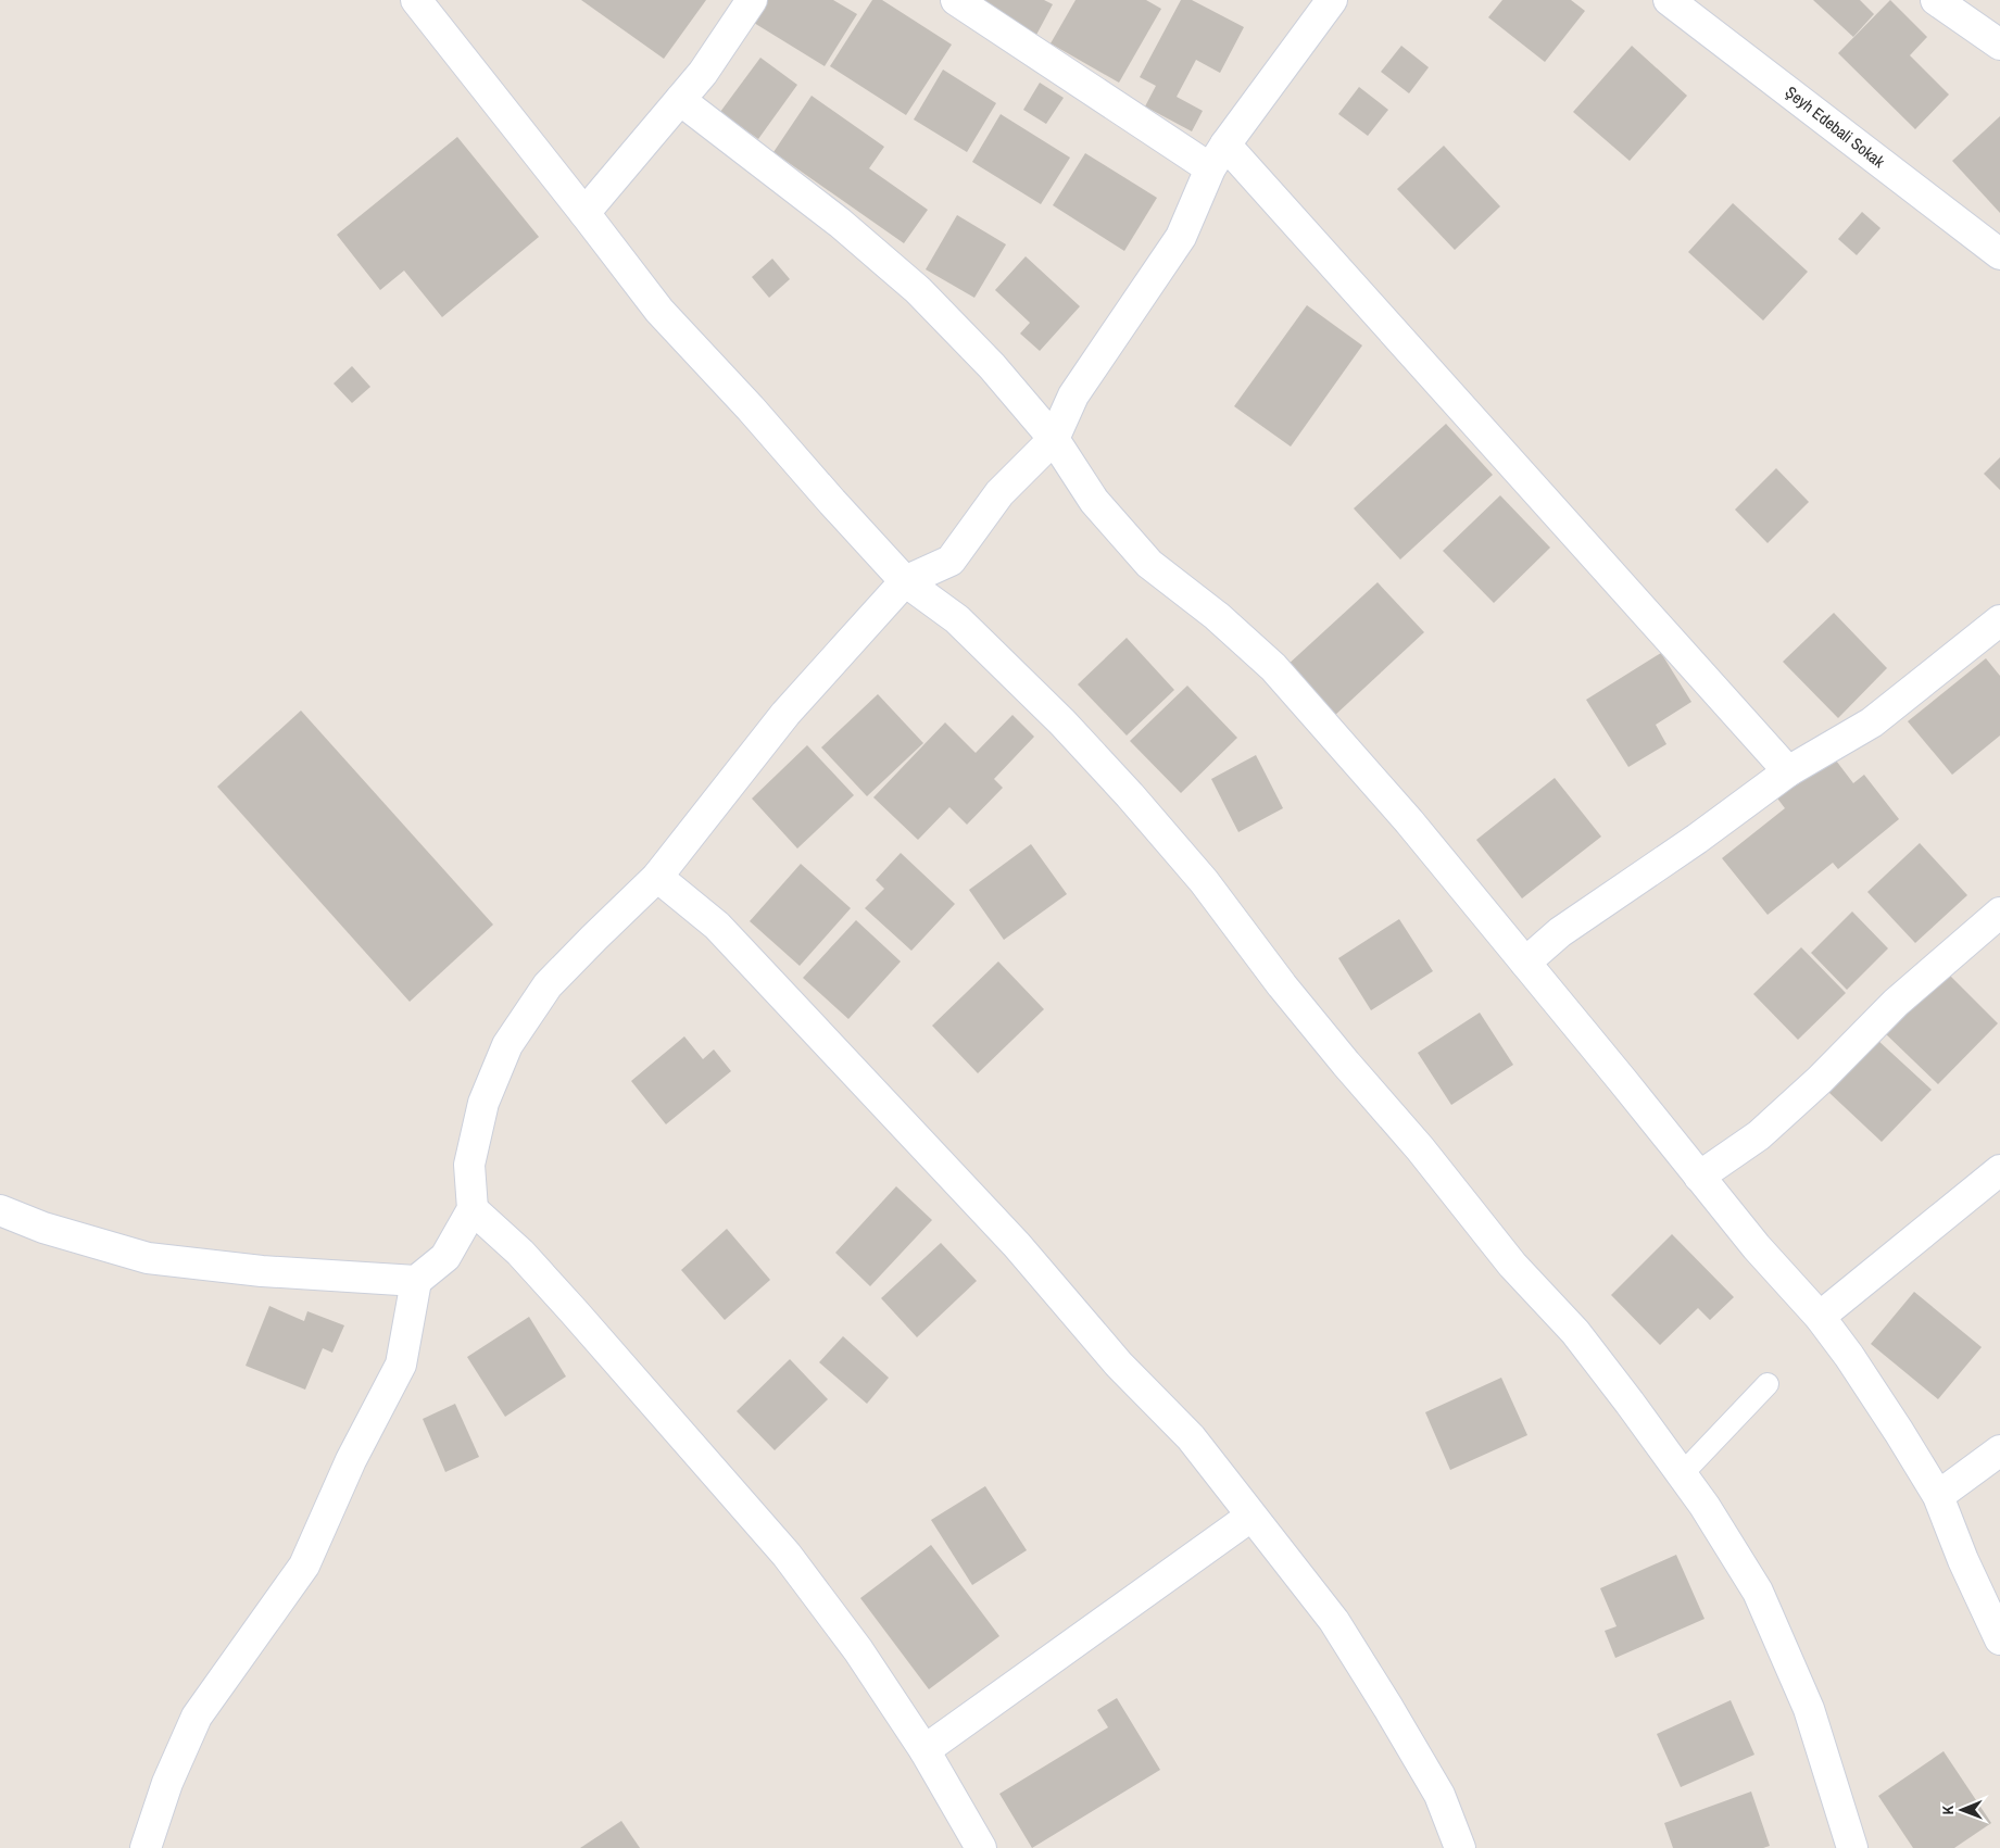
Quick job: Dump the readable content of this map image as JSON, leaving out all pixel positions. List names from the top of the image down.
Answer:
{
  "streets": {
    "street": ["Şeyh Edebali Sokak"]
  },
  "north": "left"
}
